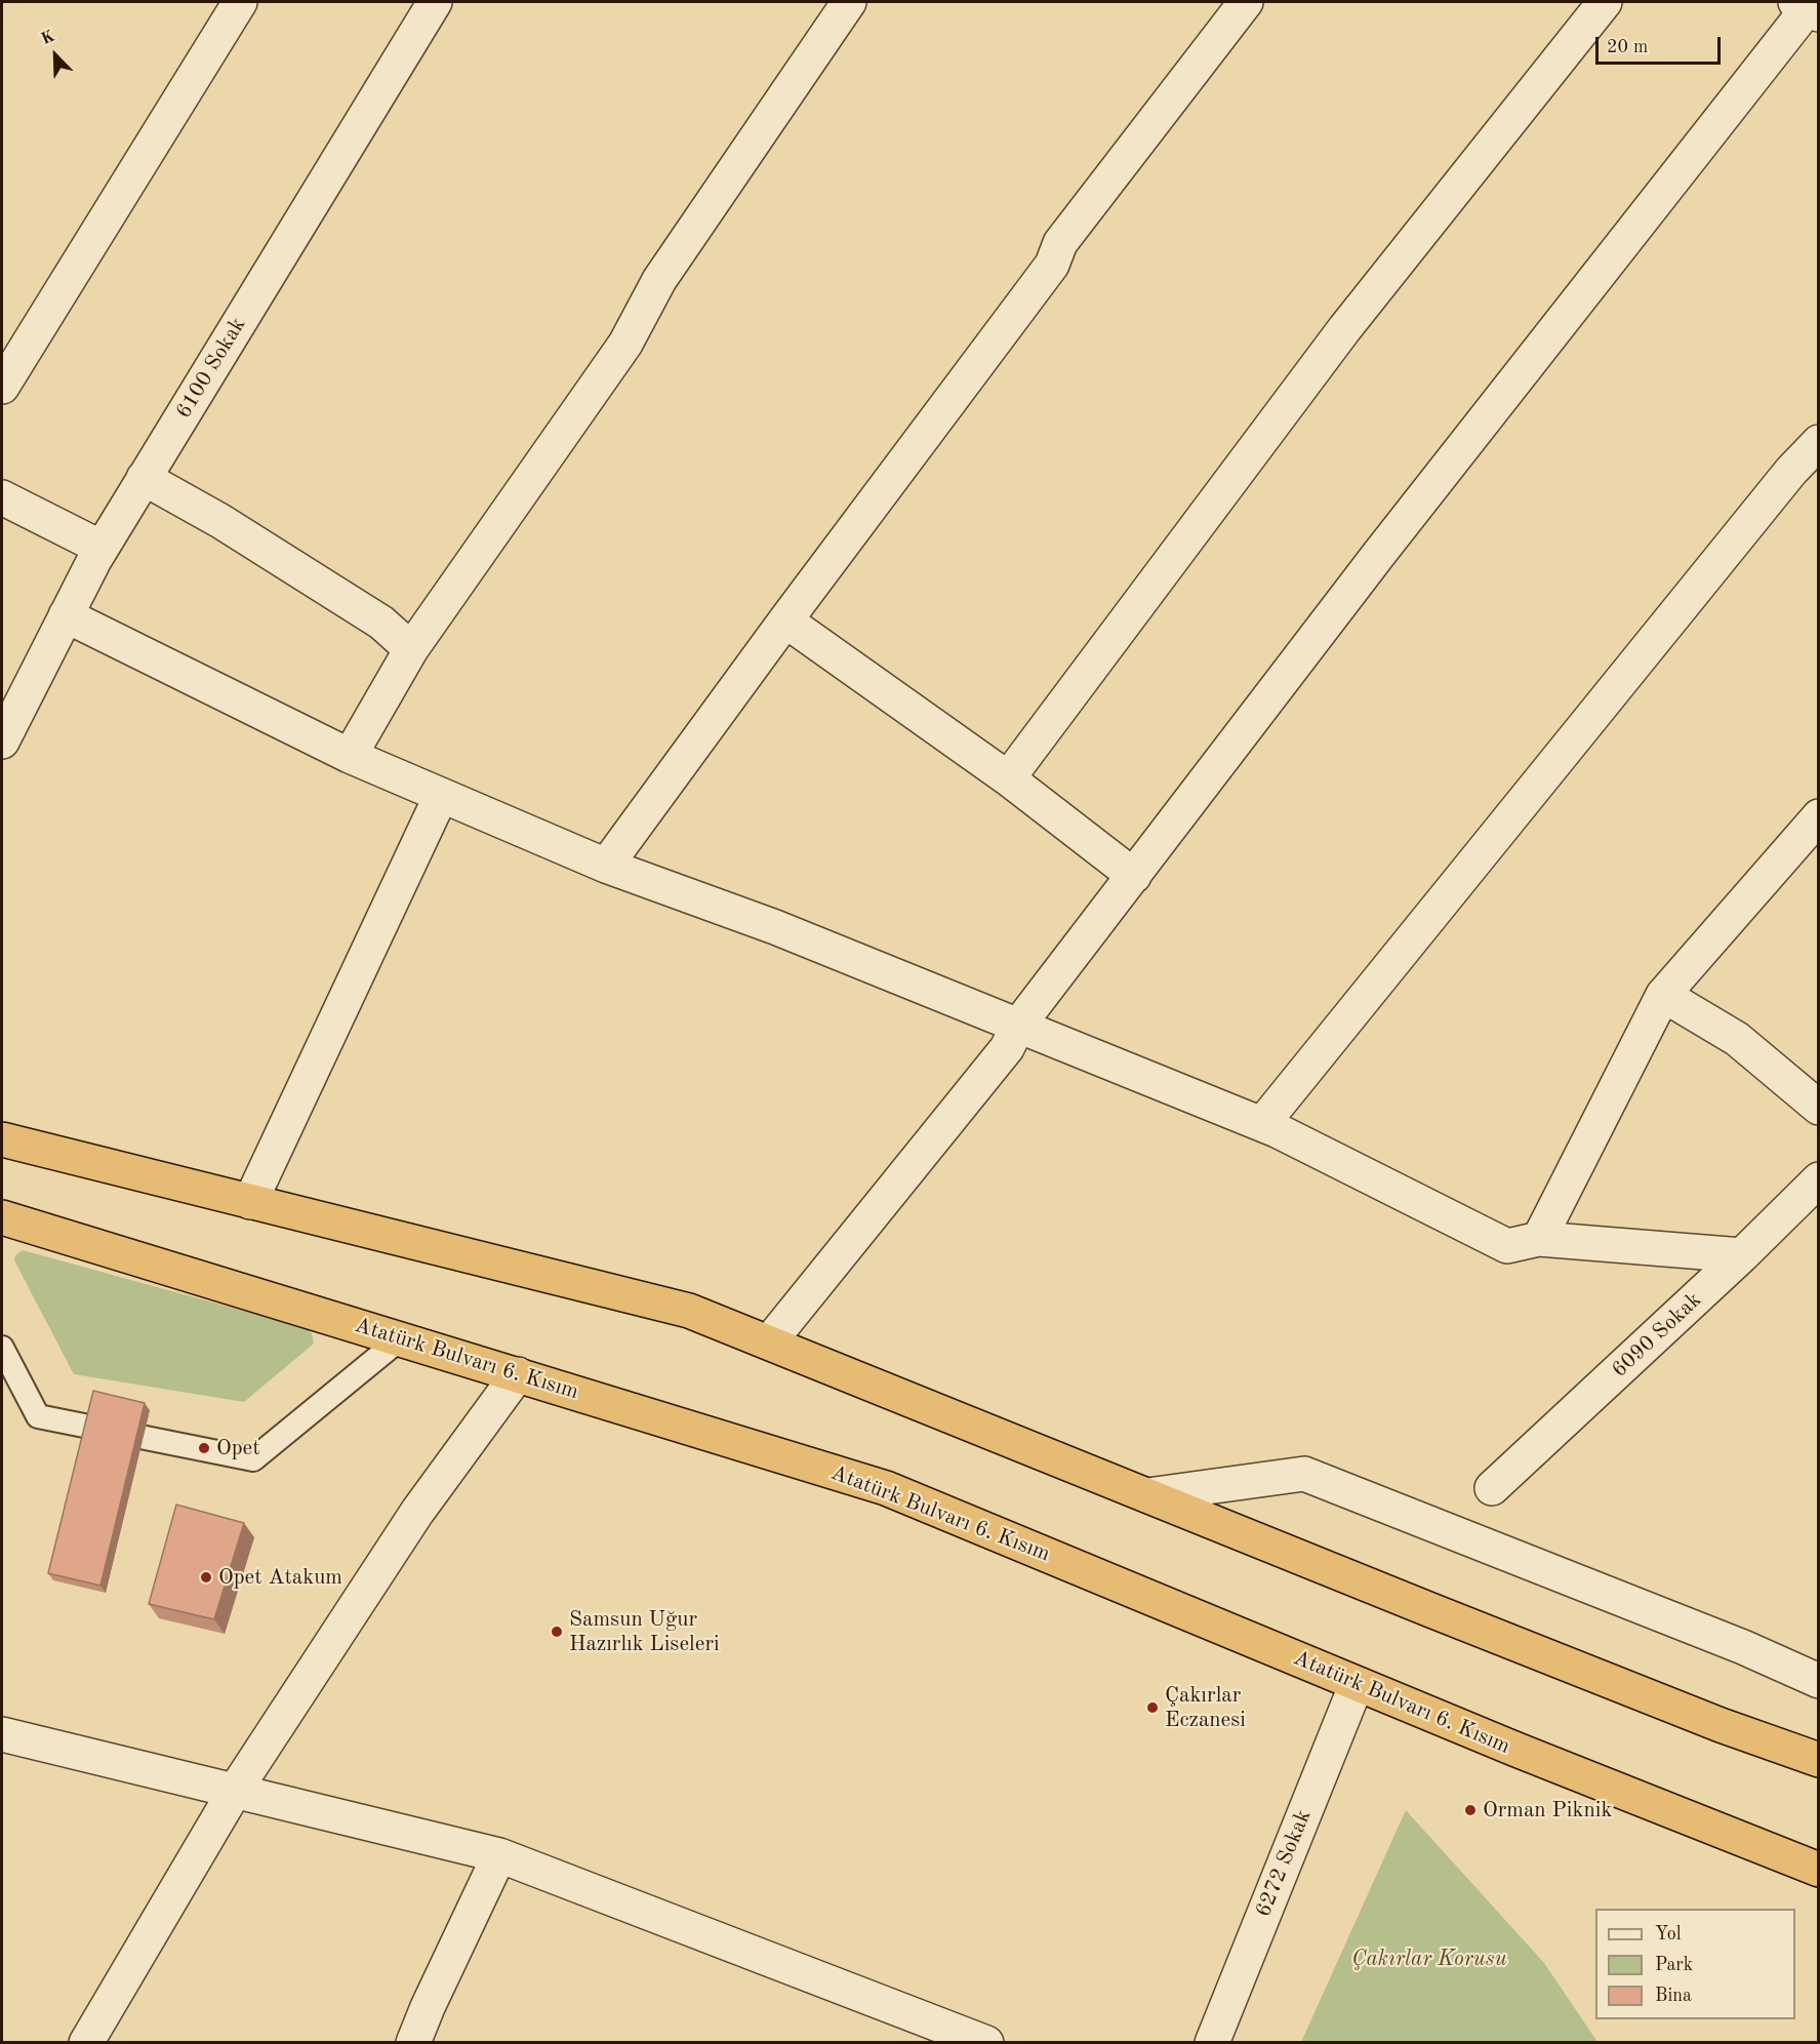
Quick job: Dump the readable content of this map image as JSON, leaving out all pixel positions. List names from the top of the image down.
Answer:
{
  "streets": {
    "highway": ["Atatürk Bulvarı 6. Kısım"],
    "street": ["6100 Sokak", "6090 Sokak", "6272 Sokak"]
  },
  "crossings": [
    ["Atatürk Bulvarı 6. Kısım", "6272 Sokak"]
  ],
  "parks": ["Çakırlar Korusu"],
  "places": [
    "Opet",
    "Opet Atakum",
    "Samsun Uğur Hazırlık Liseleri",
    "Çakırlar Eczanesi",
    "Orman Piknik"
  ],
  "legend": ["Yol", "Park", "Bina"],
  "scale_bar": "20 m",
  "north": "top left"
}
